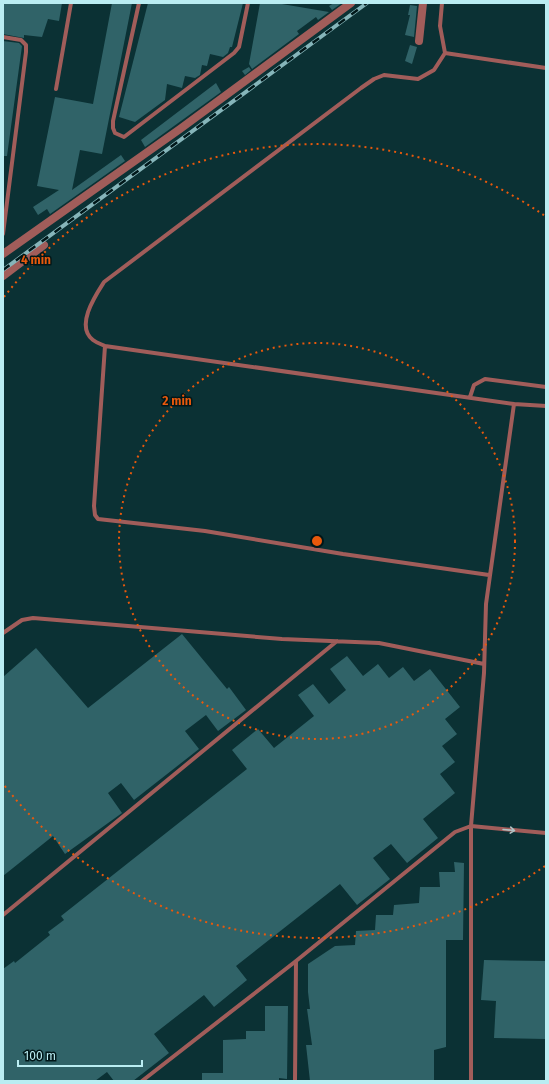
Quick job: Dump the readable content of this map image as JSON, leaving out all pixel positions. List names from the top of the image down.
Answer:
{
  "scale_bar": "100 m",
  "rings": ["4 min", "2 min"]
}
